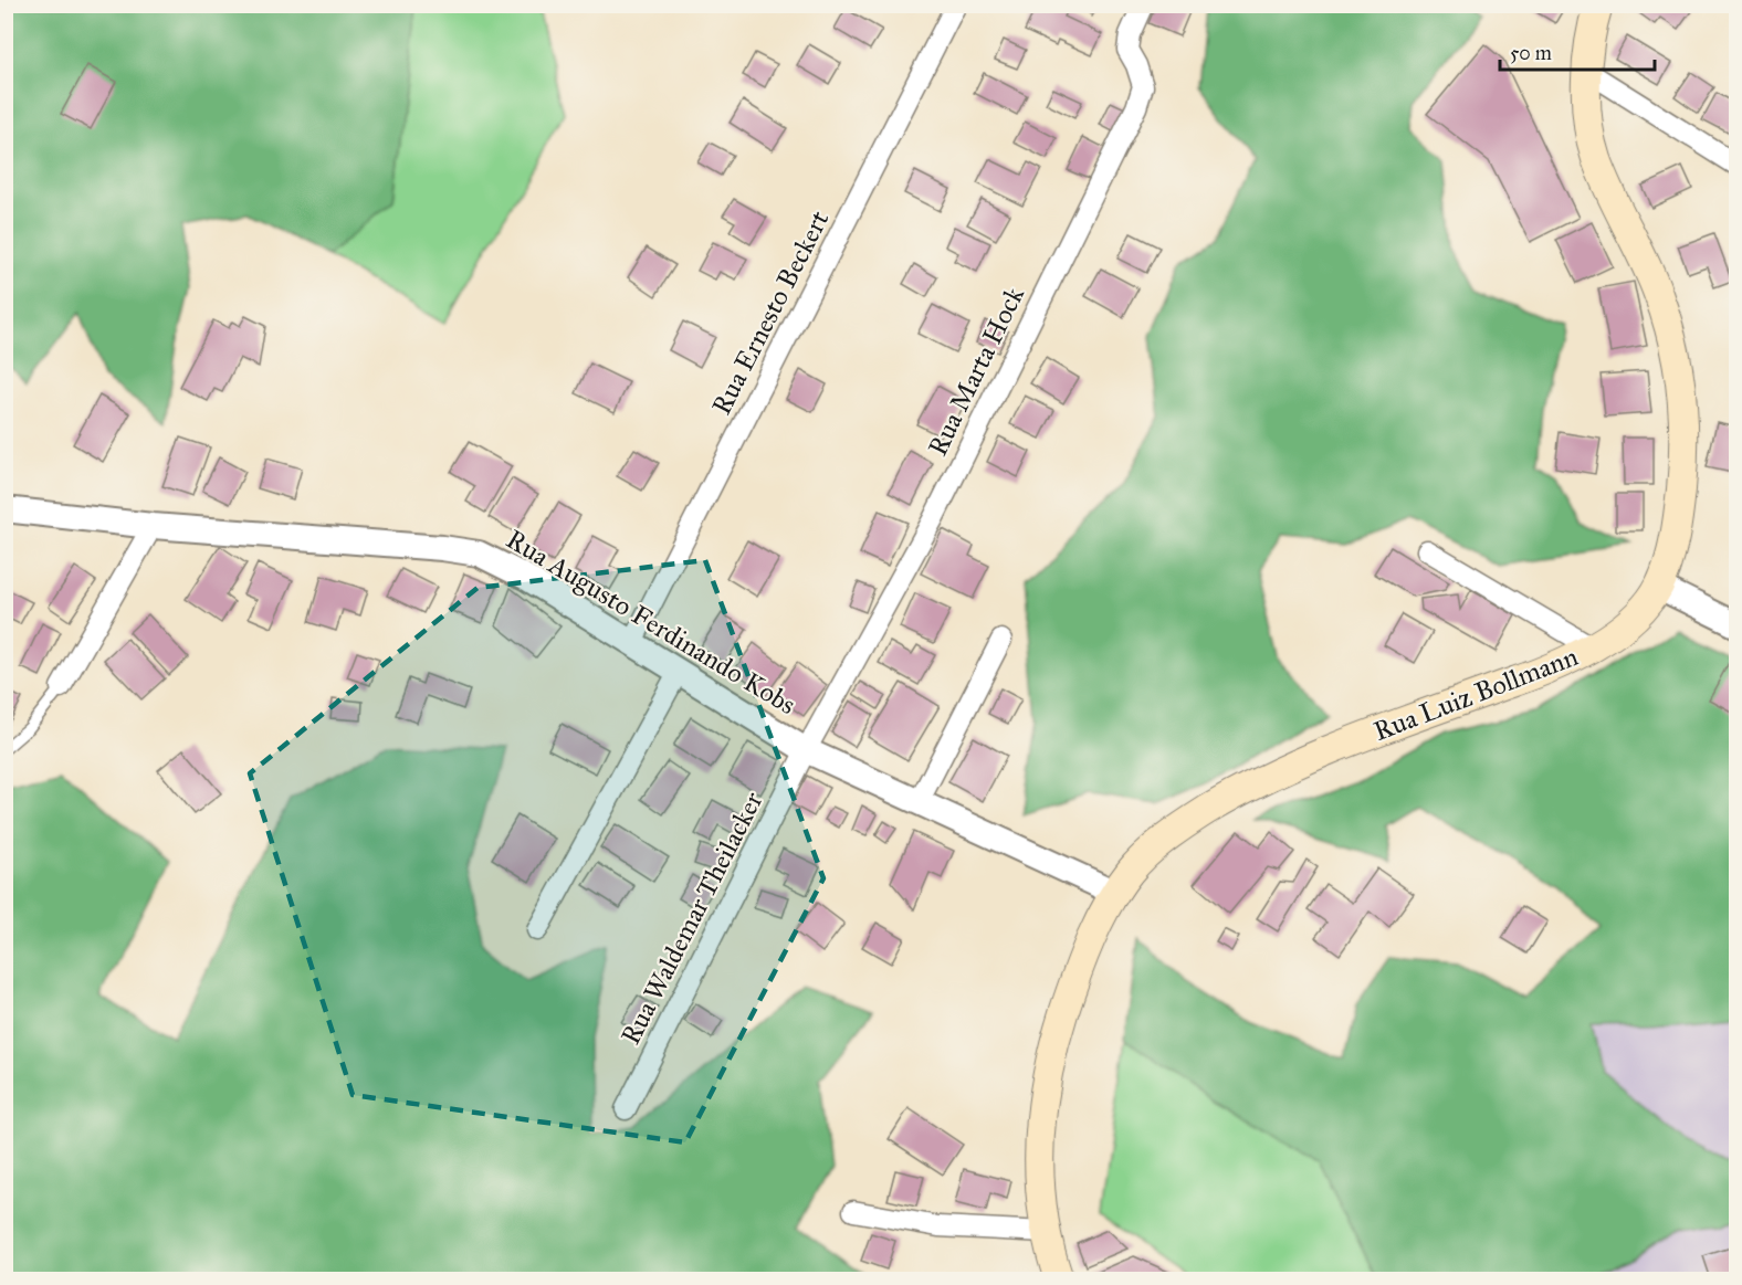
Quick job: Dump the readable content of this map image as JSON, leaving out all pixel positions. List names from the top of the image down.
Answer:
{
  "streets": {
    "main road": ["Rua Luiz Bollmann"],
    "street": [
      "Rua Ernesto Beckert",
      "Rua Marta Hock",
      "Rua Augusto Ferdinando Kobs",
      "Rua Waldemar Theilacker"
    ]
  },
  "crossings": [
    ["Rua Ernesto Beckert", "Rua Augusto Ferdinando Kobs"],
    ["Rua Marta Hock", "Rua Augusto Ferdinando Kobs"],
    ["Rua Marta Hock", "Rua Waldemar Theilacker"],
    ["Rua Augusto Ferdinando Kobs", "Rua Luiz Bollmann"],
    ["Rua Augusto Ferdinando Kobs", "Rua Waldemar Theilacker"]
  ],
  "scale_bar": "50 m"
}
